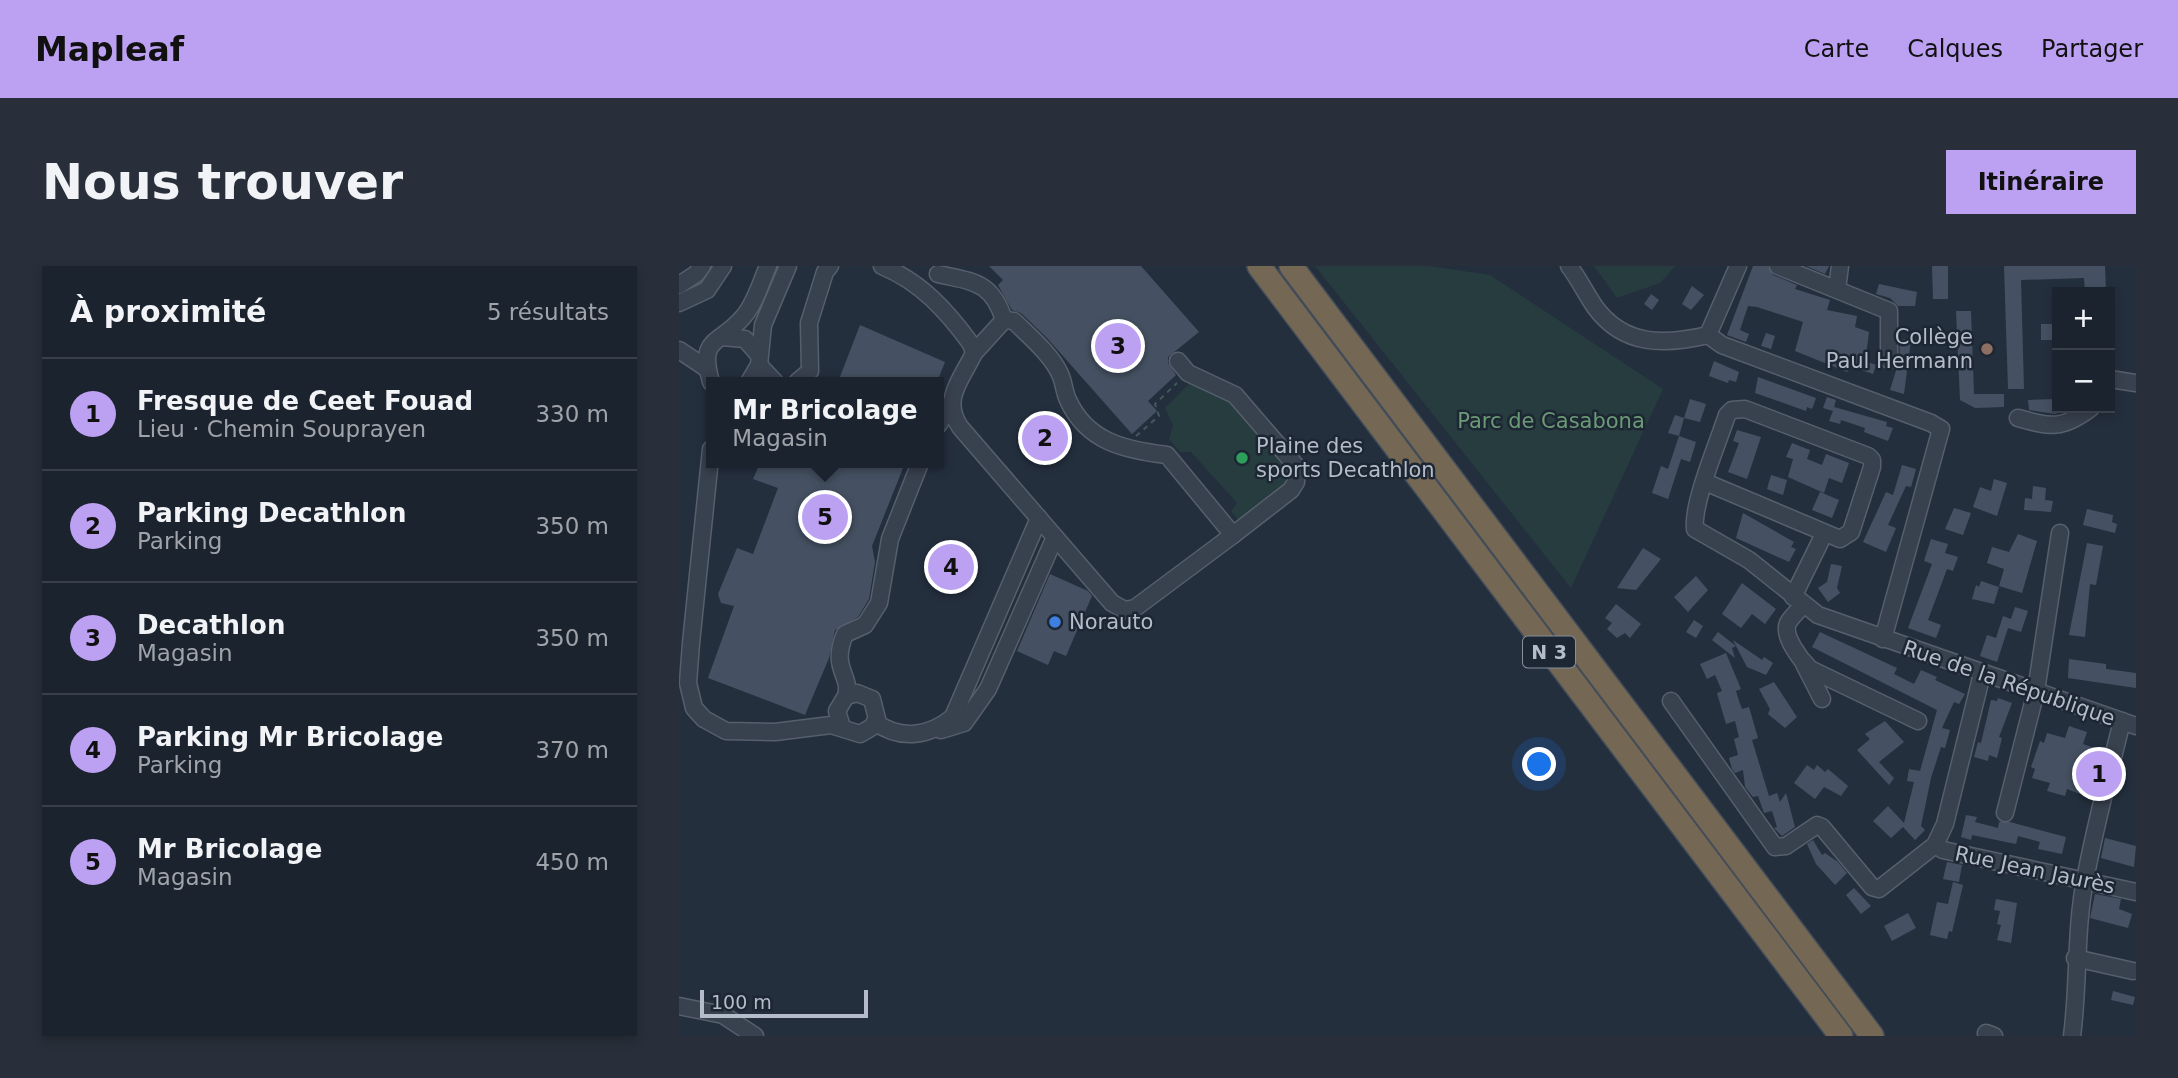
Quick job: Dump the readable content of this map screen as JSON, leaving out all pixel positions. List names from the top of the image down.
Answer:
{
  "streets": {
    "highway": ["N 3"],
    "street": ["Rue de la République", "Rue Jean Jaurès"]
  },
  "parks": ["Parc de Casabona"],
  "places": ["Collège Paul Hermann", "Plaine des sports Decathlon", "Norauto"],
  "scale_bar": "100 m",
  "page": {
    "header": "Mapleaf",
    "nav": ["Carte", "Calques", "Partager"],
    "buttons": "Itinéraire",
    "title": "Nous trouver",
    "heading": ["À proximité", "5 résultats"],
    "map_buttons": ["+", "−"],
    "pins": [
      "3",
      "2",
      "5",
      "4",
      "1"
    ],
    "list": [
      {
        "mark": "1",
        "name": "Fresque de Ceet Fouad",
        "note": "Lieu · Chemin Souprayen",
        "value": "330 m"
      },
      {
        "mark": "2",
        "name": "Parking Decathlon",
        "note": "Parking",
        "value": "350 m"
      },
      {
        "mark": "3",
        "name": "Decathlon",
        "note": "Magasin",
        "value": "350 m"
      },
      {
        "mark": "4",
        "name": "Parking Mr Bricolage",
        "note": "Parking",
        "value": "370 m"
      },
      {
        "mark": "5",
        "name": "Mr Bricolage",
        "note": "Magasin",
        "value": "450 m"
      }
    ],
    "popup": ["Mr Bricolage", "Magasin"],
    "scale": "100 m"
  }
}
